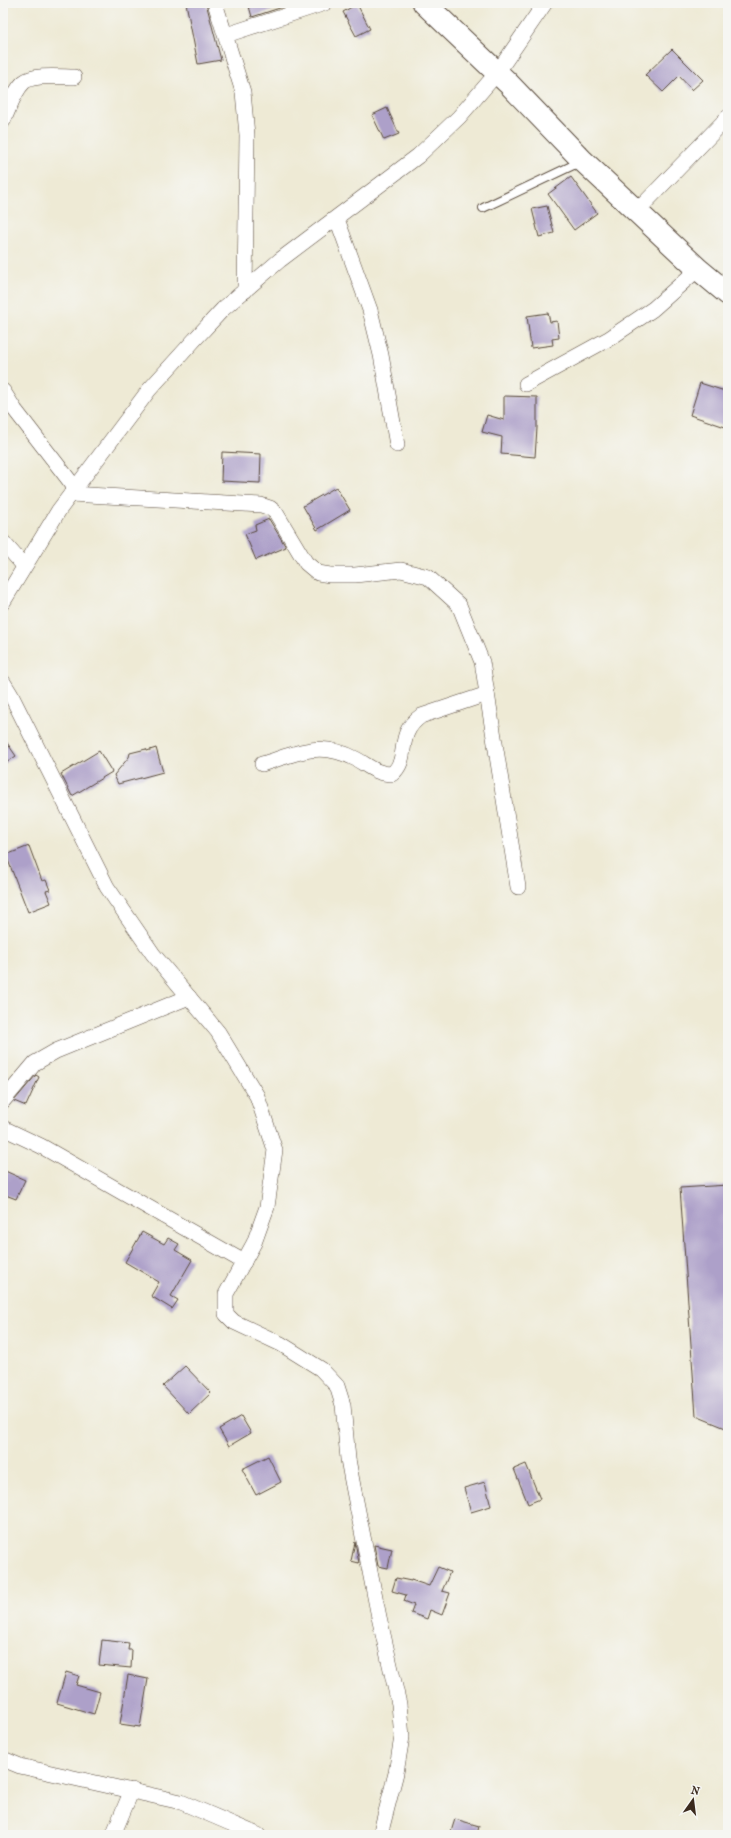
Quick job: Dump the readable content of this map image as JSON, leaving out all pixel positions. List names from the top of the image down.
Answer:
{
  "north": "top"
}
